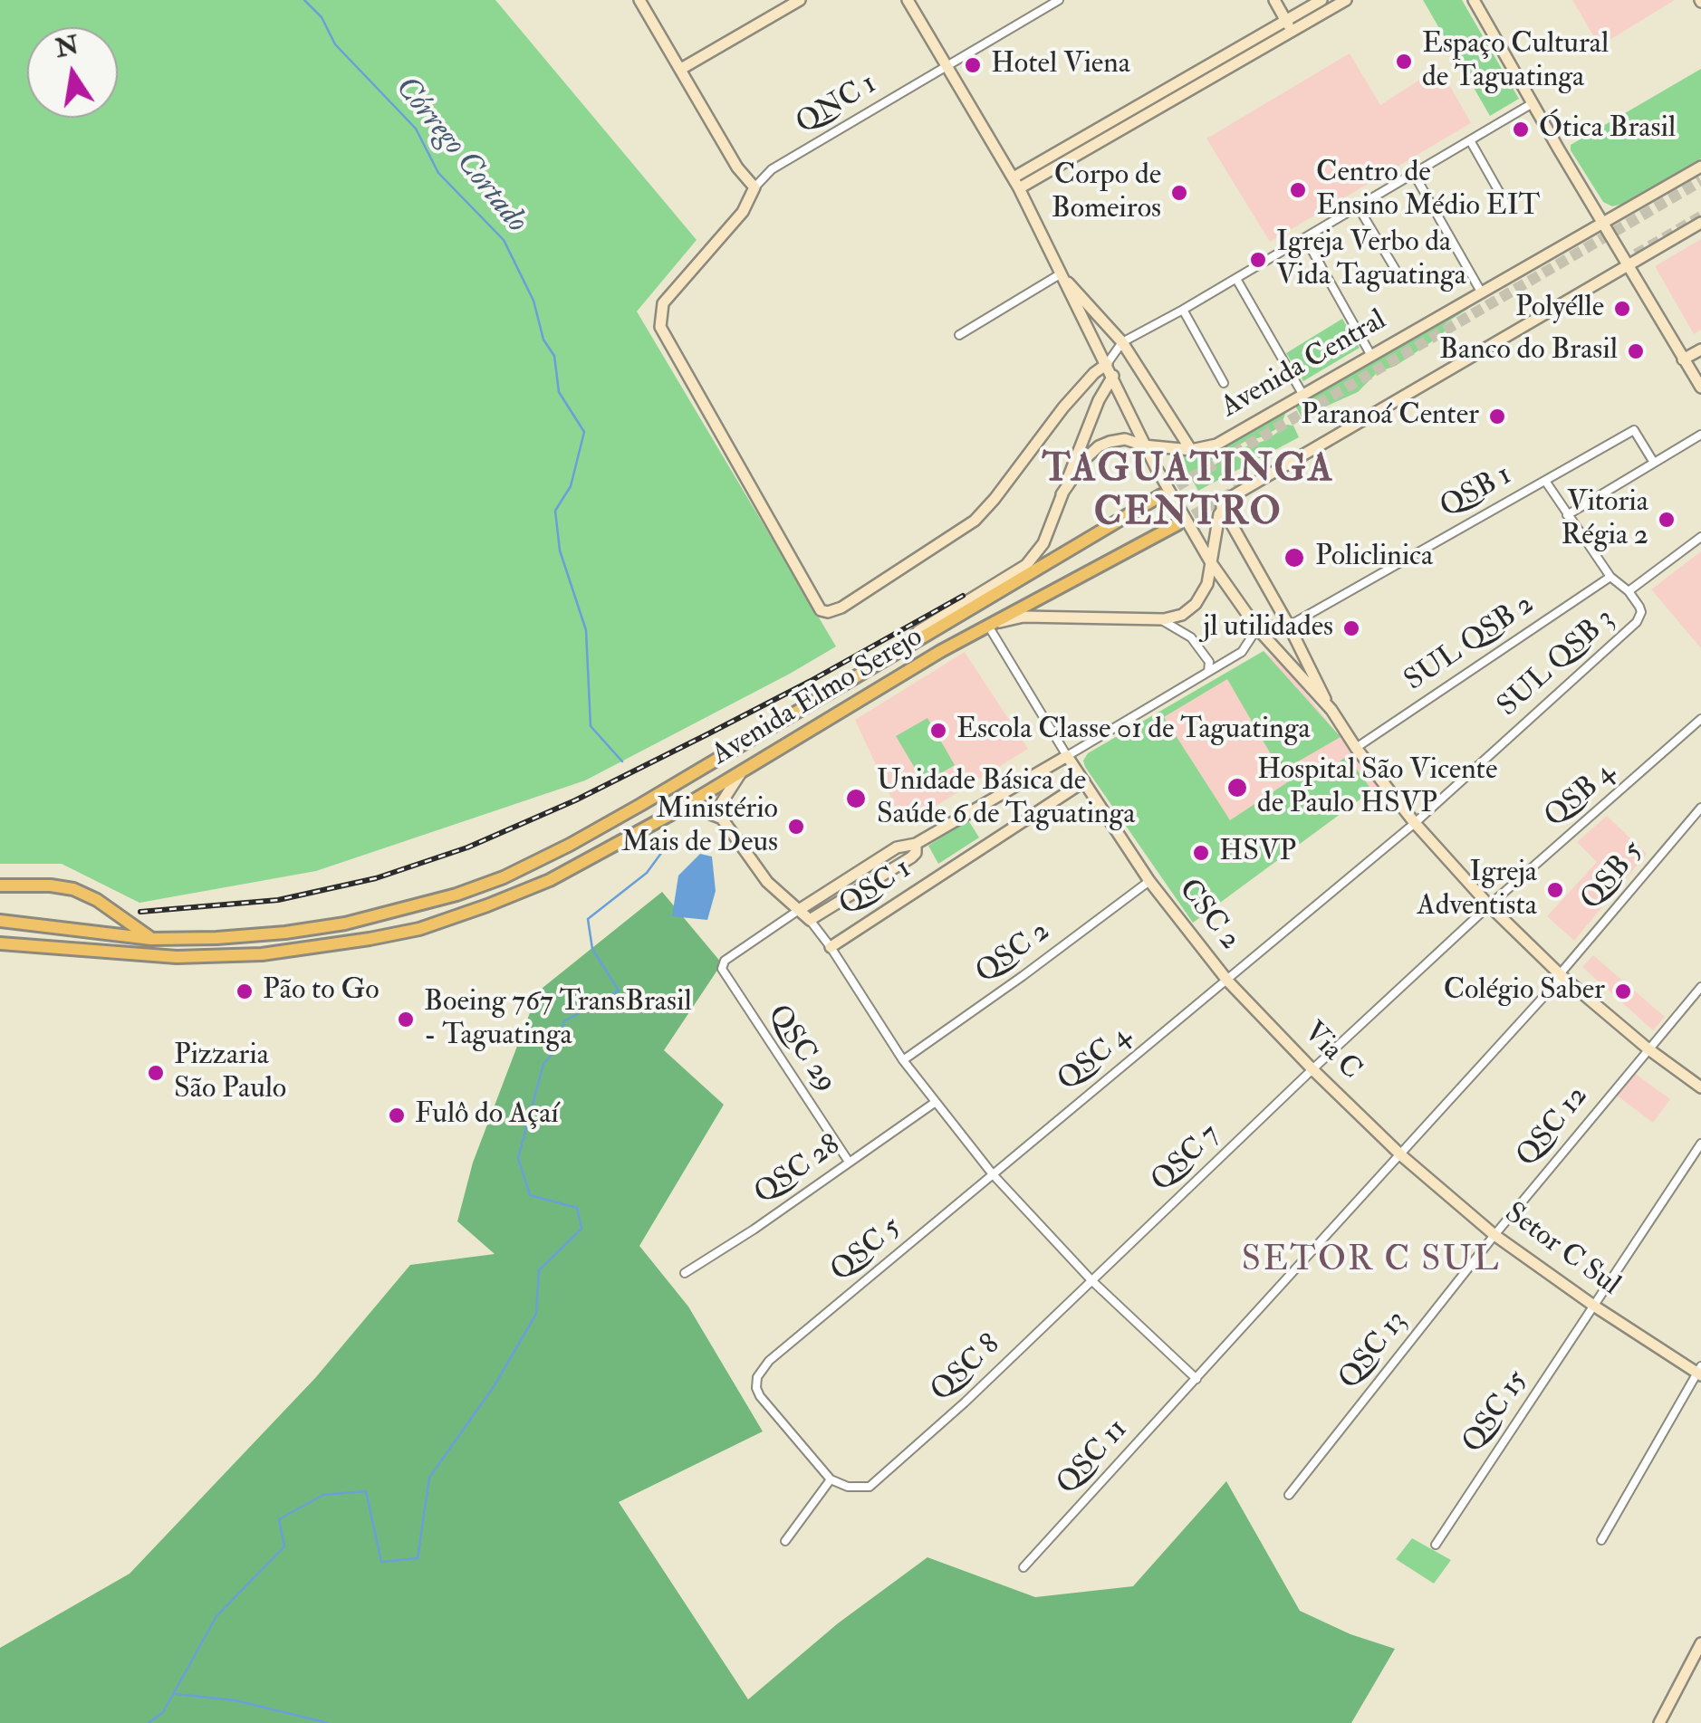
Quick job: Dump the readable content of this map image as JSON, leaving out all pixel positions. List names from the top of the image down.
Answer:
{
  "streets": {
    "main road": [
      "Avenida Central",
      "Avenida Elmo Serejo",
      "QSC 1",
      "CSC 2",
      "Via C",
      "Setor C Sul"
    ],
    "street": [
      "QNC 1",
      "QSB 1",
      "SUL QSB 2",
      "SUL QSB 3",
      "QSB 4",
      "QSB 5",
      "QSC 2",
      "QSC 29",
      "QSC 4",
      "QSC 12",
      "QSC 7",
      "QSC 28",
      "QSC 5",
      "QSC 13",
      "QSC 8",
      "QSC 15",
      "QSC 11"
    ]
  },
  "crossings": [
    ["SUL QSB 3", "CSC 2"],
    ["SUL QSB 3", "Via C"],
    ["SUL QSB 3", "QSC 4"],
    ["QSB 4", "Via C"],
    ["QSB 4", "QSC 7"],
    ["QSB 5", "Via C"],
    ["QSB 5", "Setor C Sul"],
    ["QSB 5", "QSC 11"],
    ["QSC 1", "CSC 2"],
    ["CSC 2", "QSC 2"],
    ["CSC 2", "Via C"],
    ["CSC 2", "QSC 4"],
    ["QSC 29", "QSC 28"],
    ["Via C", "QSC 4"],
    ["Via C", "QSC 7"],
    ["Via C", "Setor C Sul"],
    ["Via C", "QSC 11"],
    ["QSC 4", "QSC 5"],
    ["QSC 12", "Setor C Sul"],
    ["QSC 12", "QSC 13"],
    ["QSC 7", "QSC 8"],
    ["QSC 5", "QSC 8"],
    ["Setor C Sul", "QSC 13"],
    ["Setor C Sul", "QSC 15"],
    ["Setor C Sul", "QSC 11"]
  ],
  "districts": ["TAGUATINGA CENTRO", "SETOR C SUL"],
  "water": ["Córrego Cortado"],
  "places": [
    "Espaço Cultural de Taguatinga",
    "Hotel Viena",
    "Ótica Brasil",
    "Centro de Ensino Médio EIT",
    "Corpo de Bomeiros",
    "Igreja Verbo da Vida Taguatinga",
    "Polyélle",
    "Banco do Brasil",
    "Paranoá Center",
    "Vitoria Régia 2",
    "Policlinica",
    "jl utilidades",
    "Escola Classe 01 de Taguatinga",
    "Hospital São Vicente de Paulo HSVP",
    "Unidade Básica de Saúde 6 de Taguatinga",
    "Ministério Mais de Deus",
    "HSVP",
    "Igreja Adventista",
    "Pão to Go",
    "Colégio Saber",
    "Boeing 767 TransBrasil - Taguatinga",
    "Pizzaria São Paulo",
    "Fulô do Açaí"
  ],
  "north": "top"
}
